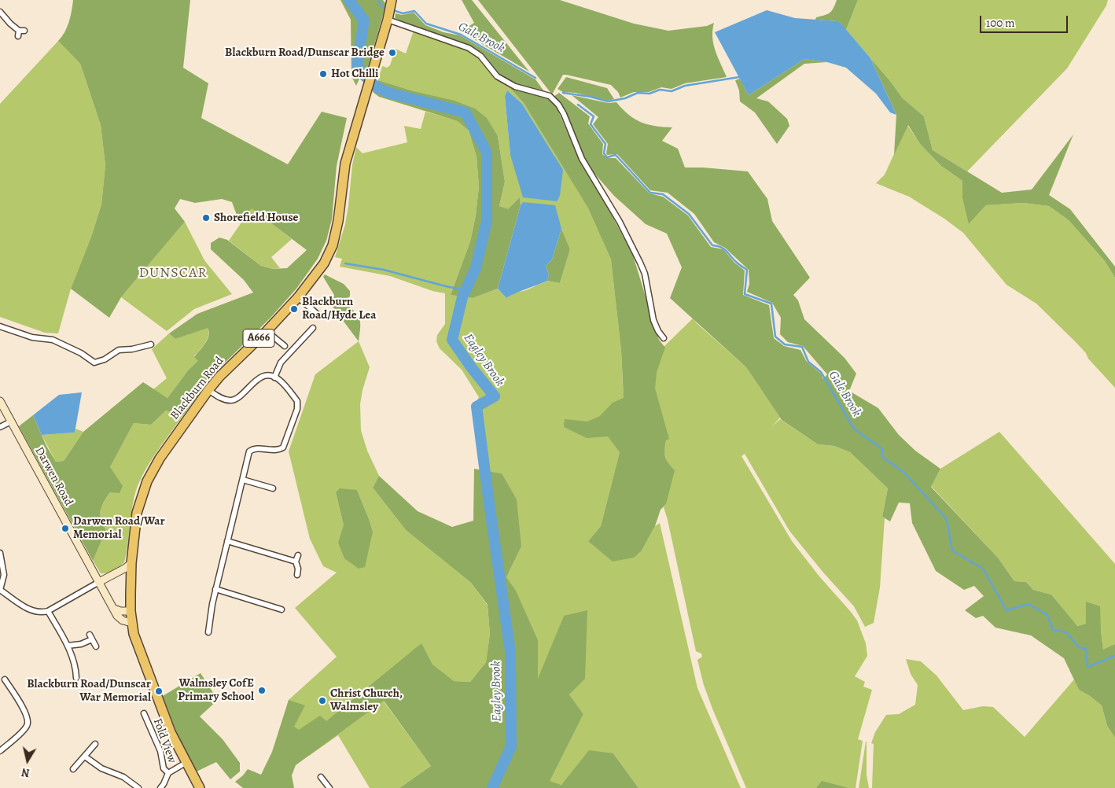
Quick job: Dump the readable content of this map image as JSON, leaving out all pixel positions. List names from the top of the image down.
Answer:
{
  "streets": {
    "highway": ["A666", "Blackburn Road"],
    "main road": ["Darwen Road"],
    "street": ["Fold View"]
  },
  "crossings": [
    ["Blackburn Road", "Darwen Road"]
  ],
  "districts": ["DUNSCAR"],
  "water": ["Gale Brook", "Eagley Brook"],
  "places": [
    "Blackburn Road/Dunscar Bridge",
    "Hot Chilli",
    "Shorefield House",
    "Blackburn Road/Hyde Lea",
    "Darwen Road/War Memorial",
    "Walmsley CofE Primary School",
    "Blackburn Road/Dunscar War Memorial",
    "Christ Church, Walmsley"
  ],
  "scale_bar": "100 m",
  "north": "bottom"
}
